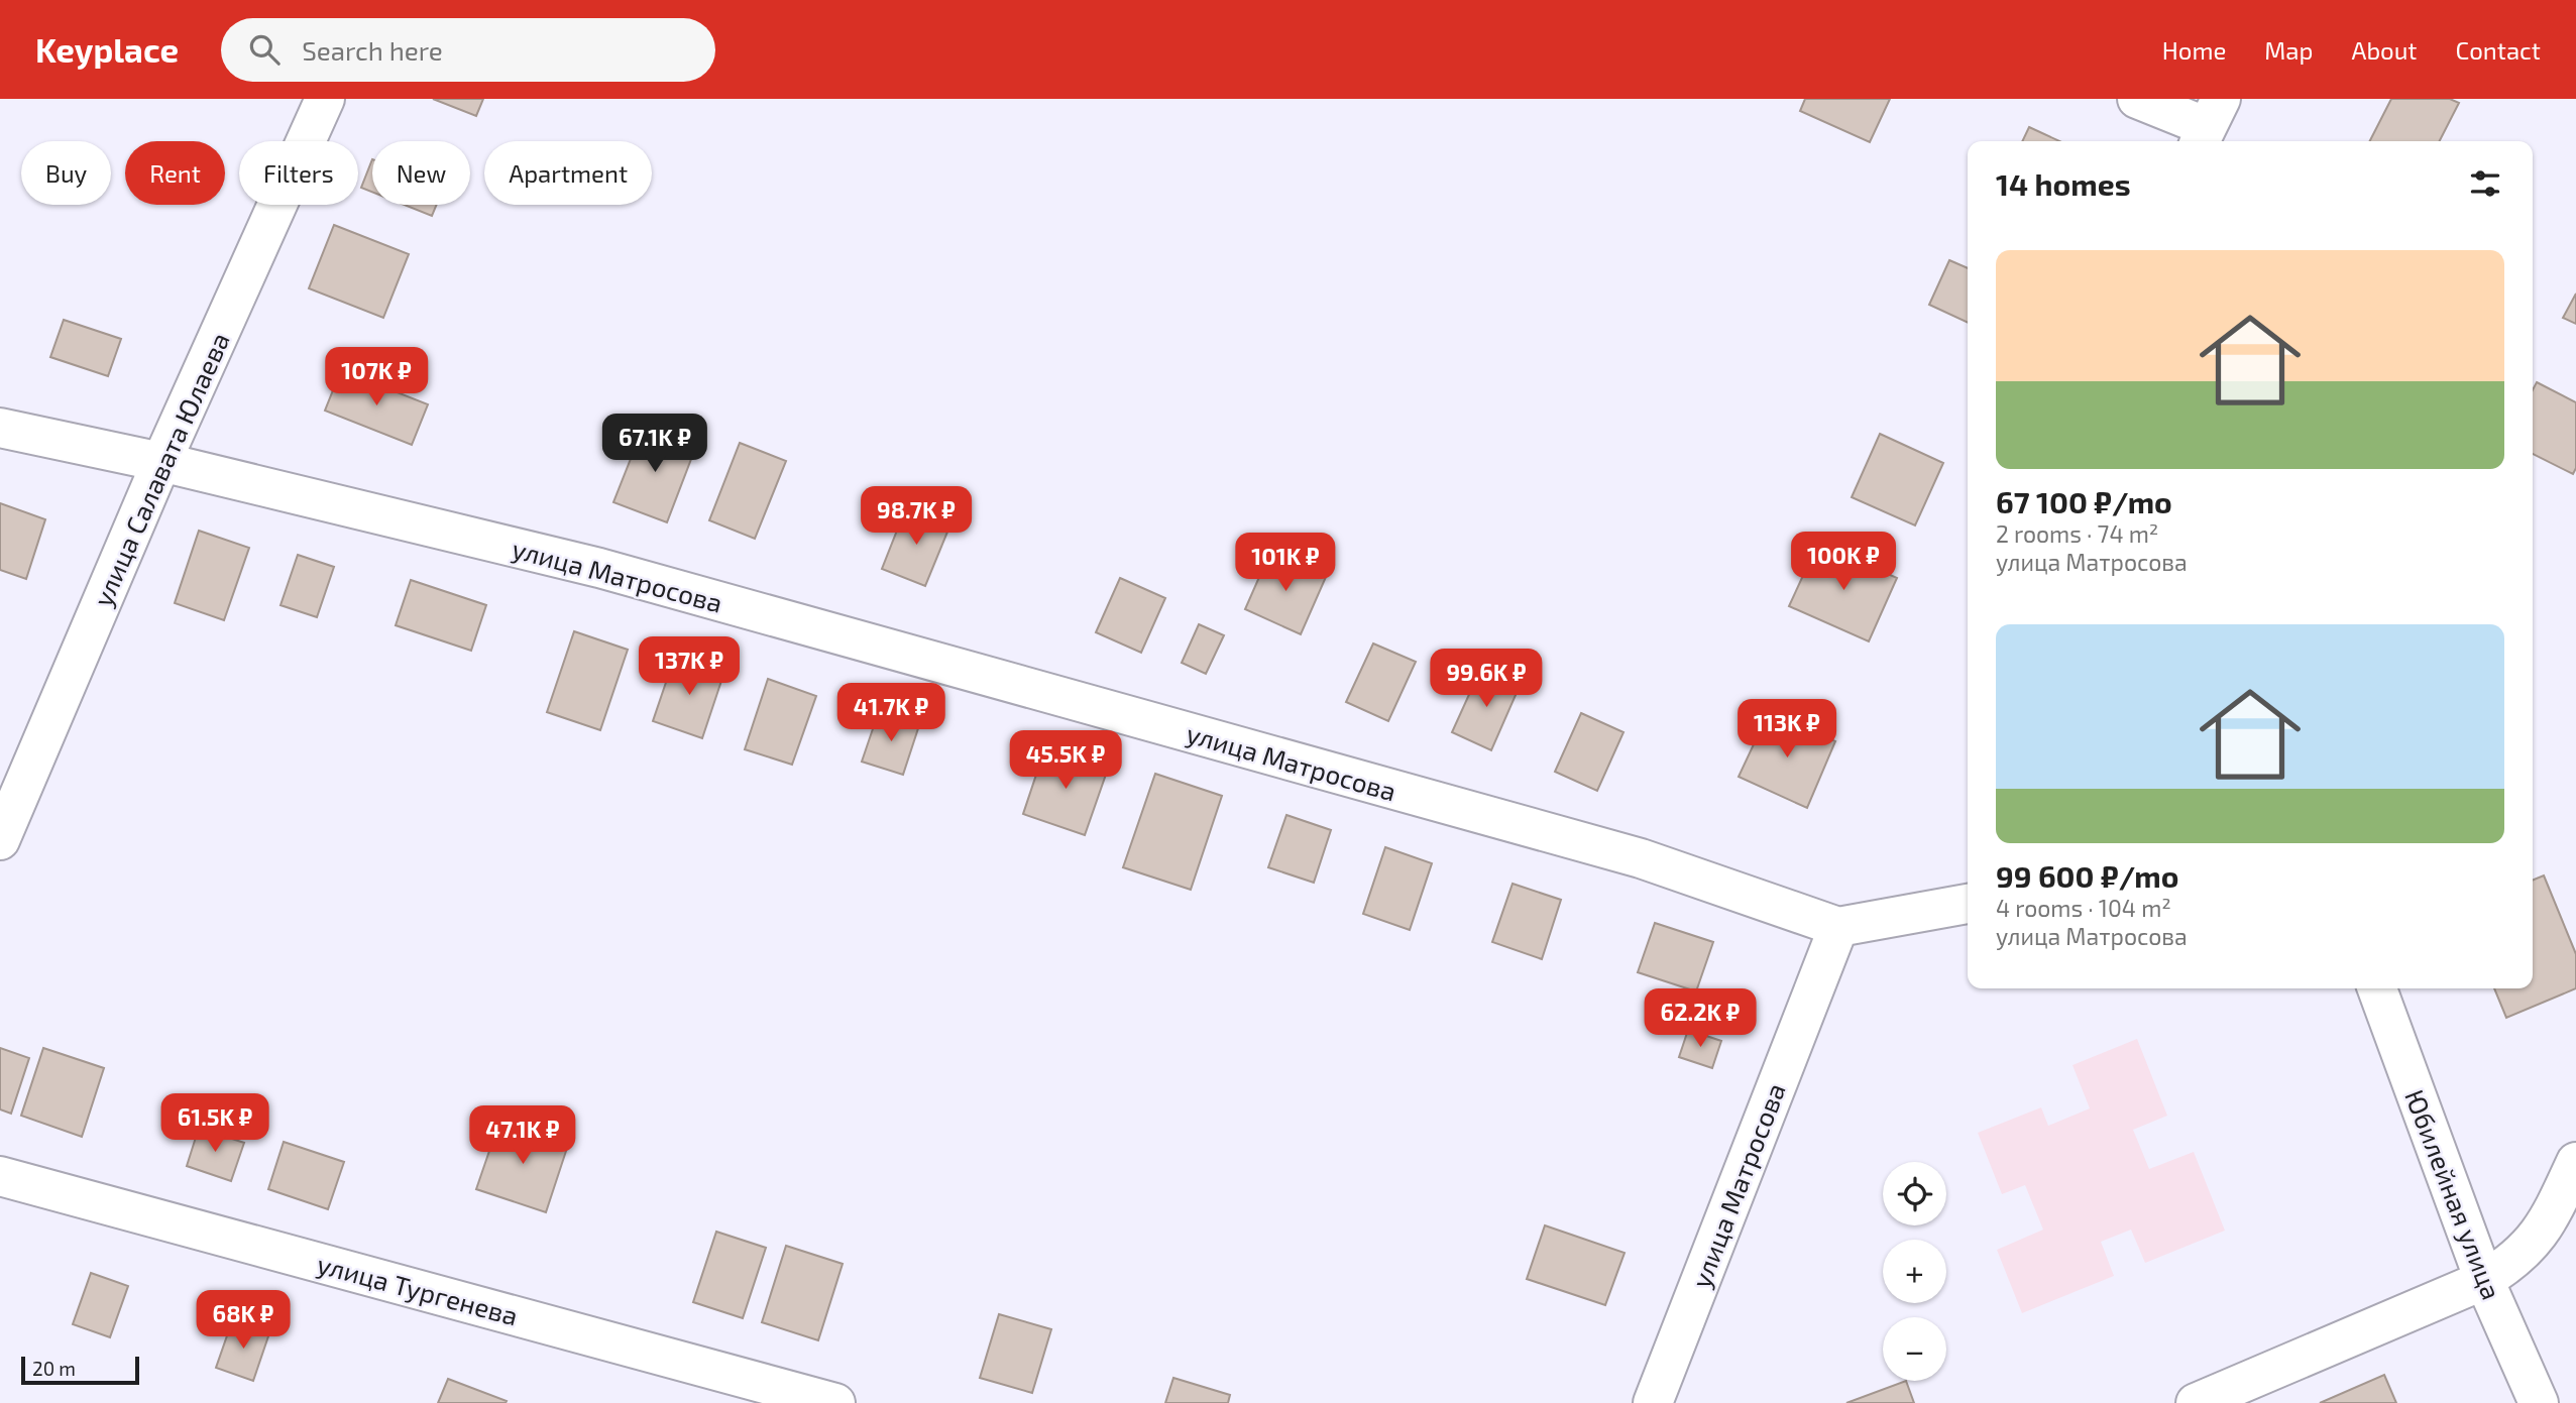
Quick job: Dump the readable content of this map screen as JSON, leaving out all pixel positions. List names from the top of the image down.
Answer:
{
  "streets": {
    "street": [
      "улица Салавата Юлаева",
      "улица Матросова",
      "Юбилейная улица",
      "улица Тургенева"
    ]
  },
  "crossings": [
    ["улица Салавата Юлаева", "улица Матросова"]
  ],
  "scale_bar": "20 m",
  "page": {
    "header": "Keyplace",
    "search": "Search here",
    "nav": [
      "Home",
      "Map",
      "About",
      "Contact"
    ],
    "chip": [
      "Buy",
      "Rent",
      "Filters",
      "New",
      "Apartment"
    ],
    "heading": "14 homes",
    "list": [
      {
        "name": "67 100 ₽/mo",
        "note": "2 rooms · 74 m² · улица Матросова"
      },
      {
        "name": "99 600 ₽/mo",
        "note": "4 rooms · 104 m² · улица Матросова"
      }
    ],
    "price": [
      "107K ₽",
      "67.1K ₽",
      "98.7K ₽",
      "100K ₽",
      "101K ₽",
      "137K ₽",
      "99.6K ₽",
      "41.7K ₽",
      "113K ₽",
      "45.5K ₽",
      "62.2K ₽",
      "61.5K ₽",
      "47.1K ₽",
      "68K ₽"
    ],
    "map_buttons": ["+", "−"],
    "scale": "20 m"
  }
}
